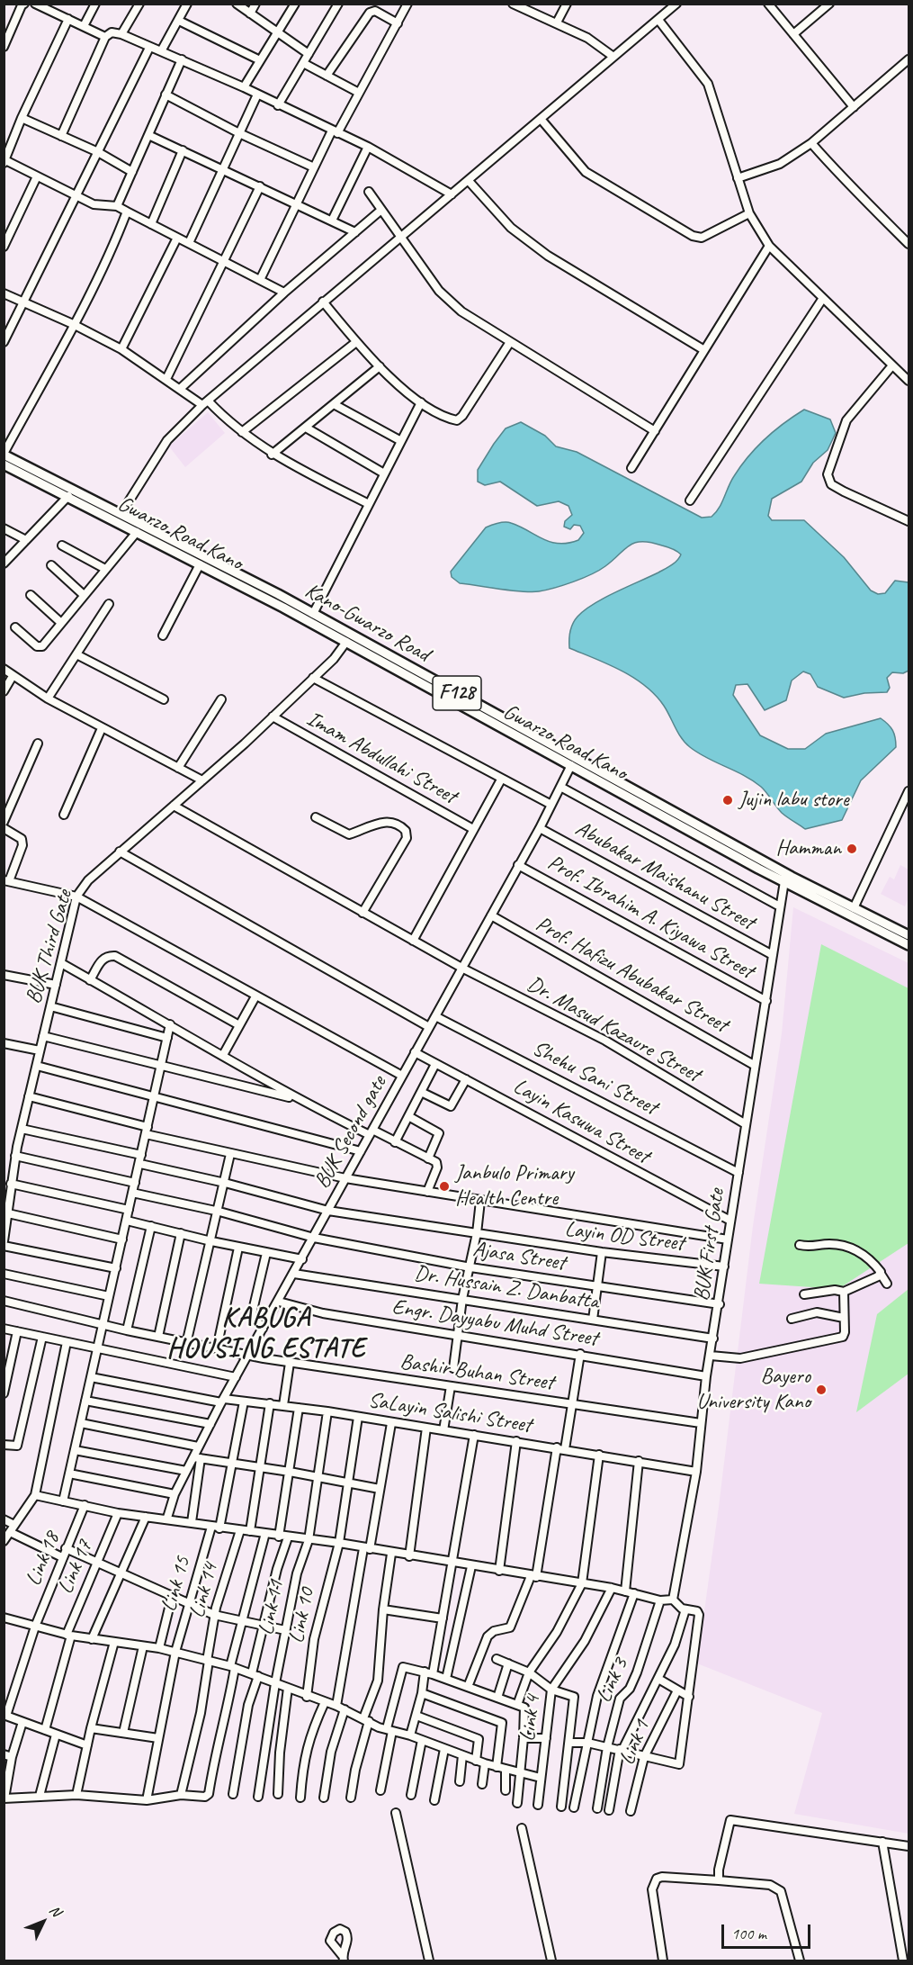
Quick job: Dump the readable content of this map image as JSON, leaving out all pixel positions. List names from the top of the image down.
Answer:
{
  "streets": {
    "main road": ["Gwarzo Road Kano", "Kano-Gwarzo Road", "F128"],
    "street": [
      "Imam Abdullahi Street",
      "Abubakar Maishanu Street",
      "Prof. Ibrahim A. Kiyawa Street",
      "BUK Third Gate",
      "Prof. Hafizu Abubakar Street",
      "Dr. Masud Kazaure Street",
      "Shehu Sani Street",
      "Layin Kasuwa Street",
      "BUK Second gate",
      "Layin OD Street",
      "BUK First Gate",
      "Ajasa Street",
      "Dr. Hussain Z. Danbatta",
      "Engr. Dayyabu Muhd Street",
      "Bashir Buhan Street",
      "SaLayin Salishi Street",
      "Link 18",
      "Link 17",
      "Link 15",
      "Link 14",
      "Link 11",
      "Link 10",
      "Link 3",
      "Link 4",
      "Link 1"
    ]
  },
  "crossings": [
    ["Gwarzo Road Kano", "Kano-Gwarzo Road"],
    ["Gwarzo Road Kano", "BUK Third Gate"],
    ["Gwarzo Road Kano", "BUK Second gate"],
    ["Gwarzo Road Kano", "BUK First Gate"],
    ["Imam Abdullahi Street", "BUK Third Gate"],
    ["Abubakar Maishanu Street", "BUK Second gate"],
    ["Abubakar Maishanu Street", "BUK First Gate"],
    ["Prof. Ibrahim A. Kiyawa Street", "BUK Second gate"],
    ["Prof. Ibrahim A. Kiyawa Street", "BUK First Gate"],
    ["BUK Third Gate", "Dr. Masud Kazaure Street"],
    ["Prof. Hafizu Abubakar Street", "BUK Second gate"],
    ["Prof. Hafizu Abubakar Street", "BUK First Gate"],
    ["Dr. Masud Kazaure Street", "BUK Second gate"],
    ["Dr. Masud Kazaure Street", "BUK First Gate"],
    ["Shehu Sani Street", "BUK Second gate"],
    ["Shehu Sani Street", "BUK First Gate"],
    ["Layin Kasuwa Street", "BUK Second gate"],
    ["Layin Kasuwa Street", "BUK First Gate"],
    ["BUK Second gate", "Layin OD Street"],
    ["BUK Second gate", "Ajasa Street"],
    ["BUK Second gate", "Dr. Hussain Z. Danbatta"],
    ["BUK Second gate", "Engr. Dayyabu Muhd Street"],
    ["BUK Second gate", "Bashir Buhan Street"],
    ["BUK Second gate", "SaLayin Salishi Street"],
    ["Layin OD Street", "BUK First Gate"],
    ["BUK First Gate", "Ajasa Street"],
    ["BUK First Gate", "Dr. Hussain Z. Danbatta"],
    ["BUK First Gate", "Engr. Dayyabu Muhd Street"],
    ["BUK First Gate", "Bashir Buhan Street"],
    ["BUK First Gate", "SaLayin Salishi Street"],
    ["SaLayin Salishi Street", "Link 11"],
    ["SaLayin Salishi Street", "Link 10"]
  ],
  "districts": ["KABUGA HOUSING ESTATE"],
  "places": [
    "Jujin labu store",
    "Hamman",
    "Janbulo Primary Health Centre",
    "Bayero University Kano"
  ],
  "scale_bar": "100 m",
  "north": "top right"
}
